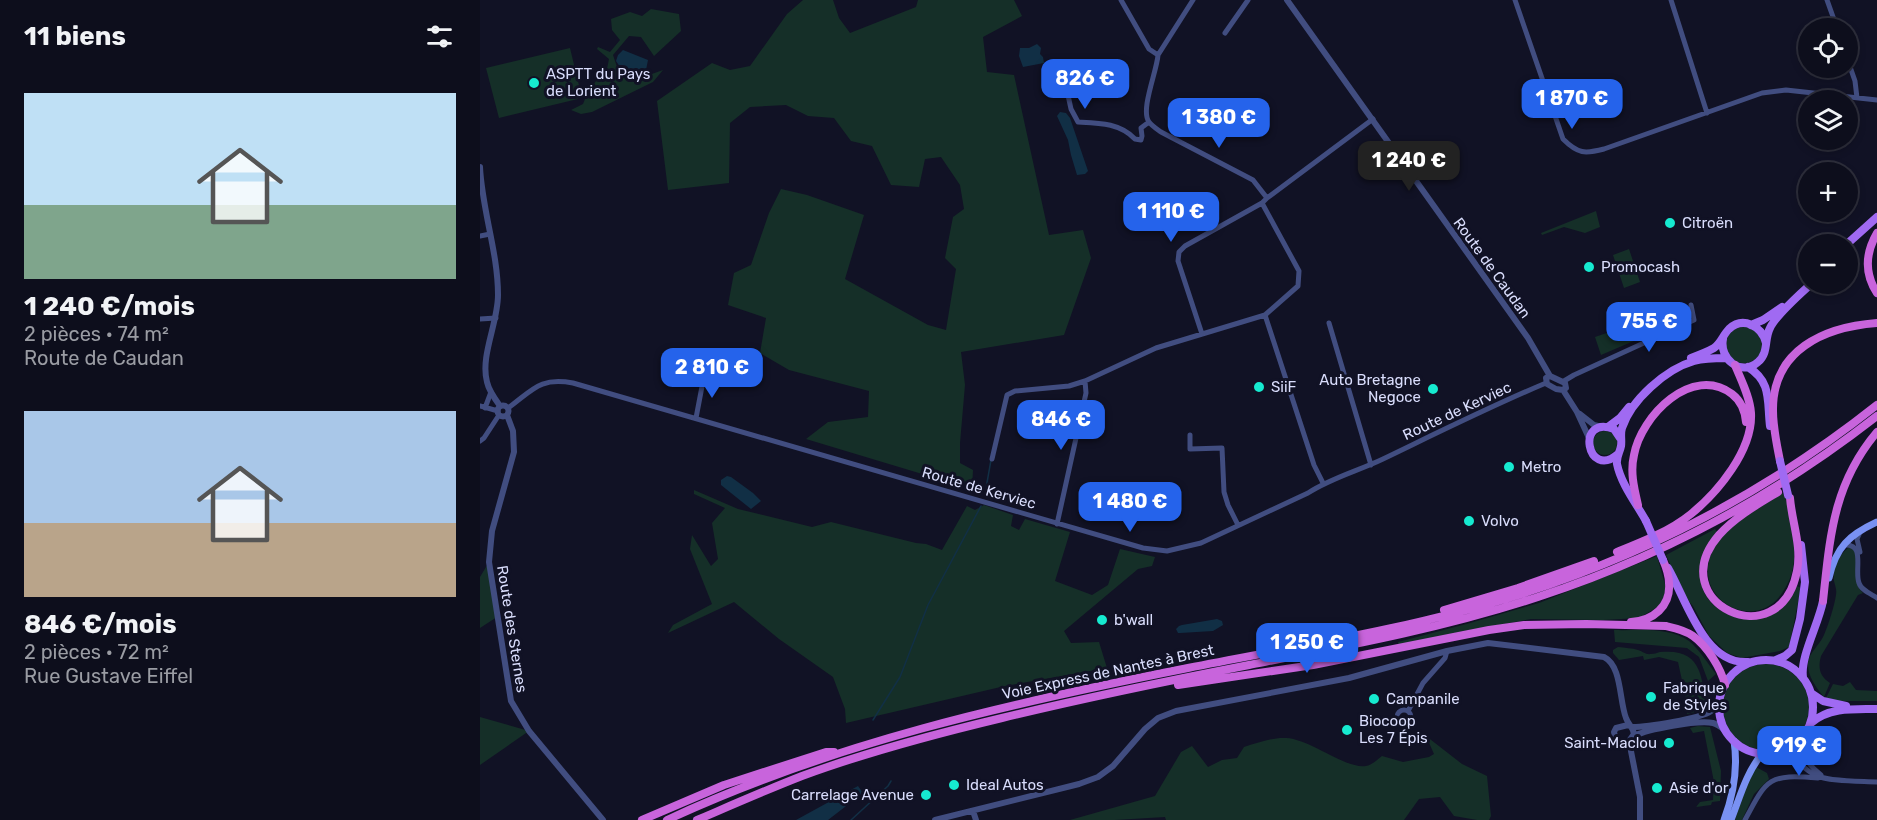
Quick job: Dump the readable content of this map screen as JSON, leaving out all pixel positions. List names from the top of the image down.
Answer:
{
  "streets": {
    "highway": ["Voie Express de Nantes à Brest"],
    "street": ["Route de Caudan", "Route de Kerviec", "Route des Sternes"]
  },
  "crossings": [
    ["Route de Caudan", "Route de Kerviec"],
    ["Route de Kerviec", "Route des Sternes"]
  ],
  "places": [
    "ASPTT du Pays de Lorient",
    "Citroën",
    "Promocash",
    "SiiF",
    "Auto Bretagne Negoce",
    "Metro",
    "Volvo",
    "b'wall",
    "Fabrique de Styles",
    "Campanile",
    "Biocoop Les 7 Épis",
    "Saint-Maclou",
    "Ideal Autos",
    "Asie d'or",
    "Carrelage Avenue"
  ],
  "page": {
    "heading": "11 biens",
    "map_buttons": ["+", "−"],
    "price": [
      "826 €",
      "1 870 €",
      "1 380 €",
      "1 240 €",
      "1 110 €",
      "755 €",
      "2 810 €",
      "846 €",
      "1 480 €",
      "1 250 €",
      "919 €"
    ],
    "list": [
      {
        "name": "1 240 €/mois",
        "note": "2 pièces · 74 m² · Route de Caudan"
      },
      {
        "name": "846 €/mois",
        "note": "2 pièces · 72 m² · Rue Gustave Eiffel"
      }
    ]
  }
}
